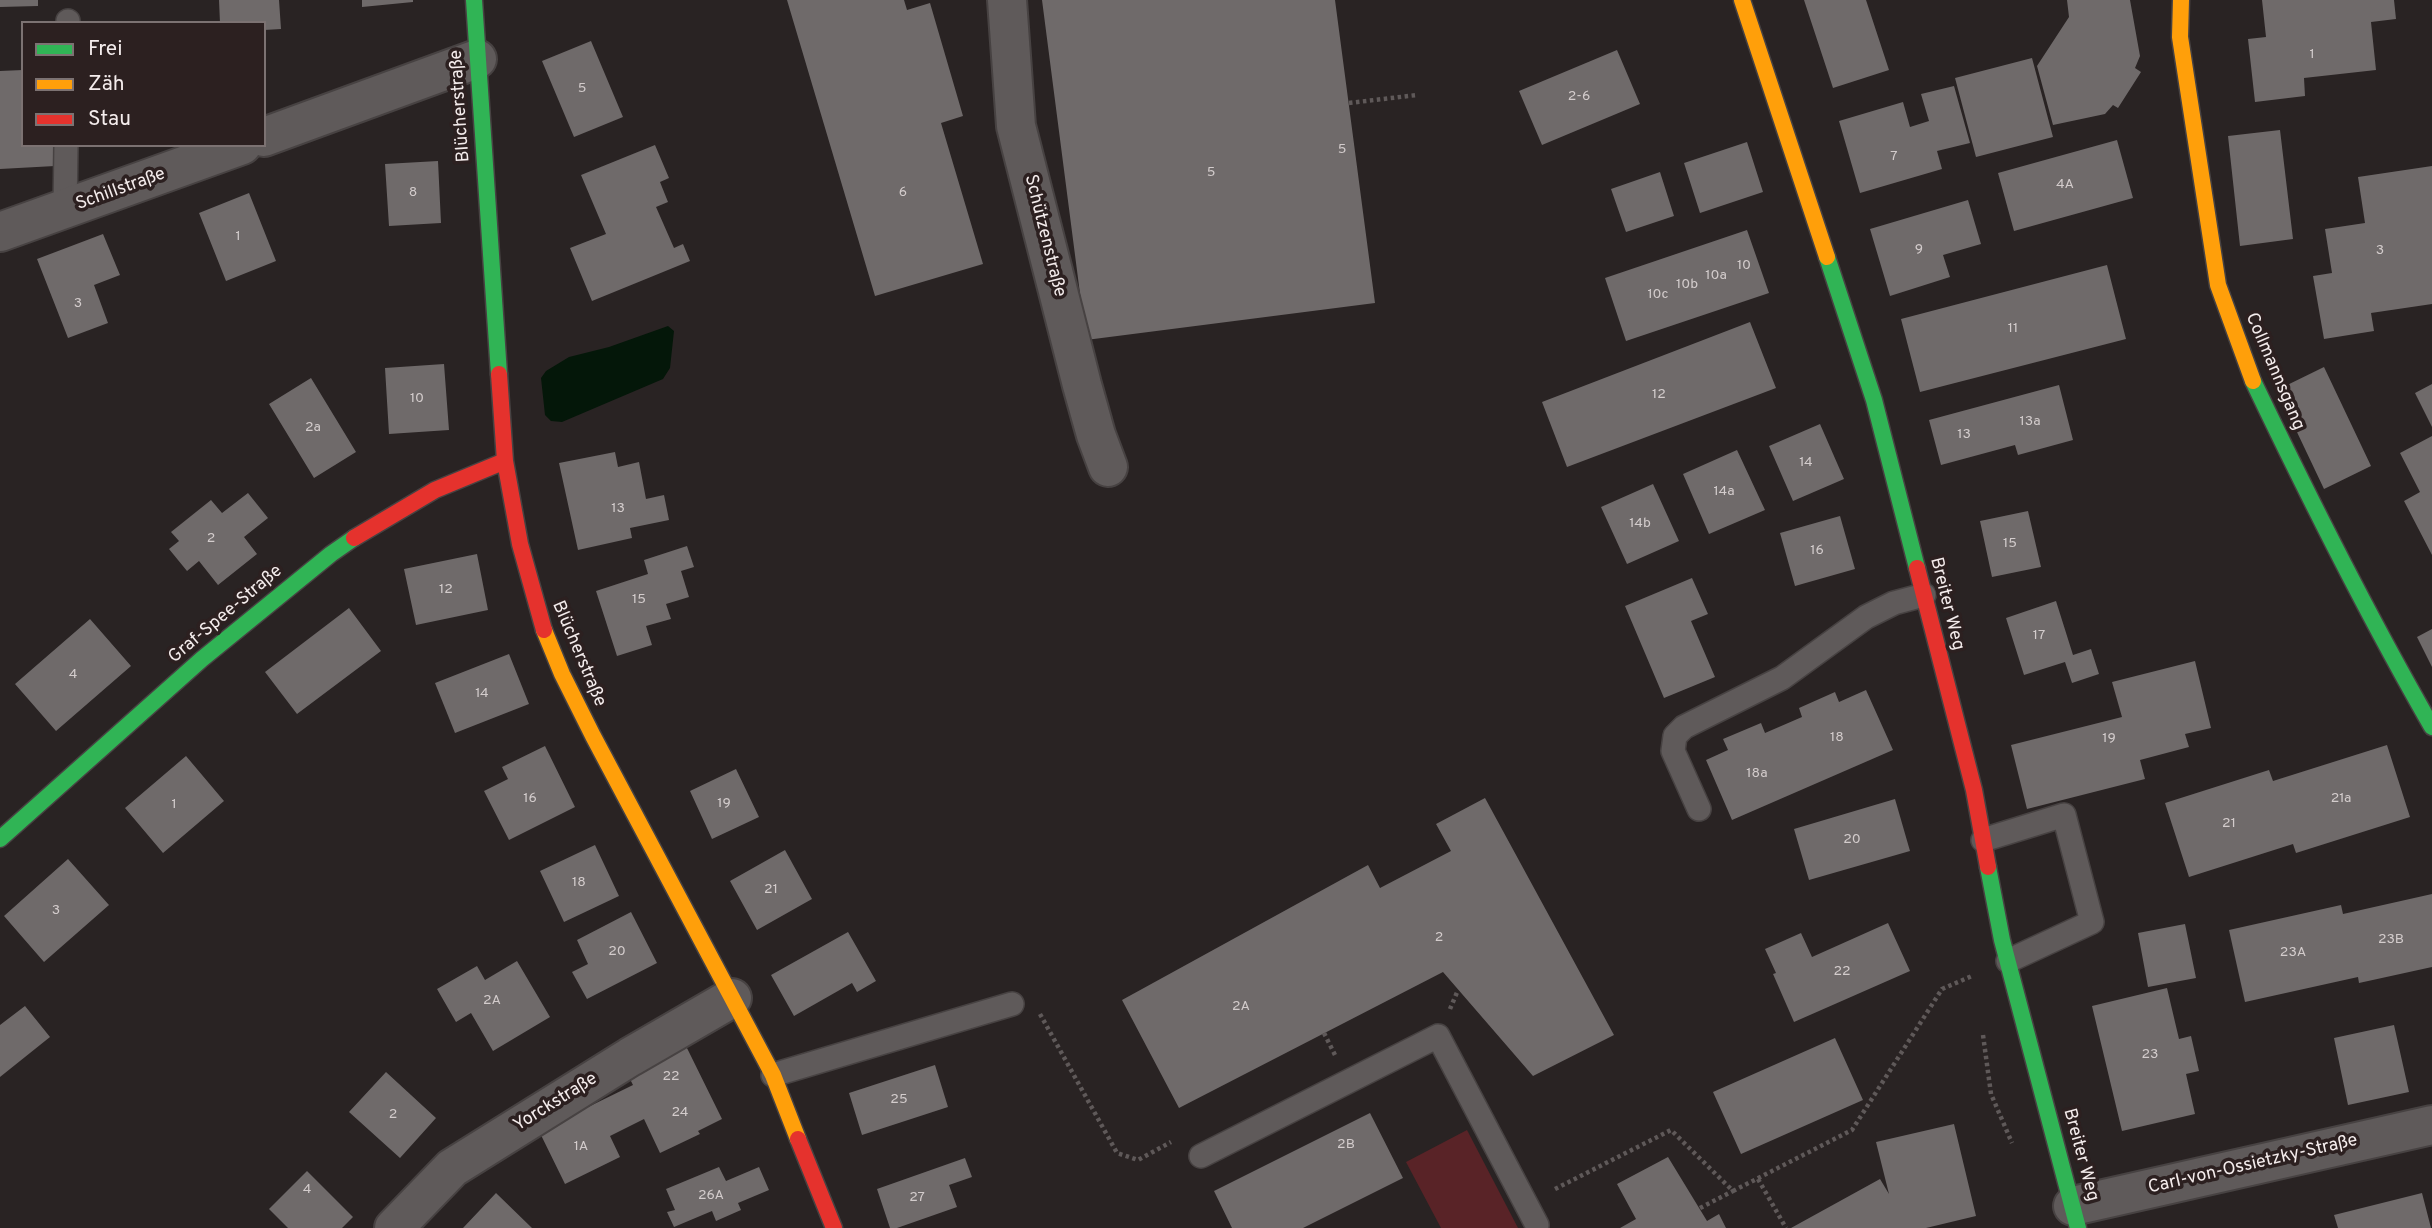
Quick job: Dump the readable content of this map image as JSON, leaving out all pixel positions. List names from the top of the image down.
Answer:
{
  "streets": {
    "street": [
      "Blücherstraße",
      "Schillstraße",
      "Schützenstraße",
      "Collmannsgang",
      "Breiter Weg",
      "Graf-Spee-Straße",
      "Yorckstraße",
      "Carl-von-Ossietzky-Straße"
    ]
  },
  "crossings": [
    ["Blücherstraße", "Graf-Spee-Straße"],
    ["Blücherstraße", "Yorckstraße"],
    ["Breiter Weg", "Carl-von-Ossietzky-Straße"]
  ],
  "house_numbers": [
    "1",
    "5",
    "2-6",
    "5",
    "7",
    "5",
    "4A",
    "8",
    "6",
    "1",
    "9",
    "3",
    "10",
    "10a",
    "10b",
    "10c",
    "3",
    "11",
    "12",
    "10",
    "13a",
    "2a",
    "13",
    "14",
    "14a",
    "13",
    "14b",
    "2",
    "15",
    "16",
    "12",
    "15",
    "17",
    "4",
    "14",
    "18",
    "19",
    "18a",
    "16",
    "21a",
    "19",
    "1",
    "21",
    "20",
    "18",
    "21",
    "3",
    "2",
    "23B",
    "20",
    "23A",
    "22",
    "2A",
    "2A",
    "23",
    "22",
    "25",
    "24",
    "2",
    "2B",
    "1A",
    "4",
    "26A",
    "27"
  ],
  "legend": ["Frei", "Zäh", "Stau"]
}
